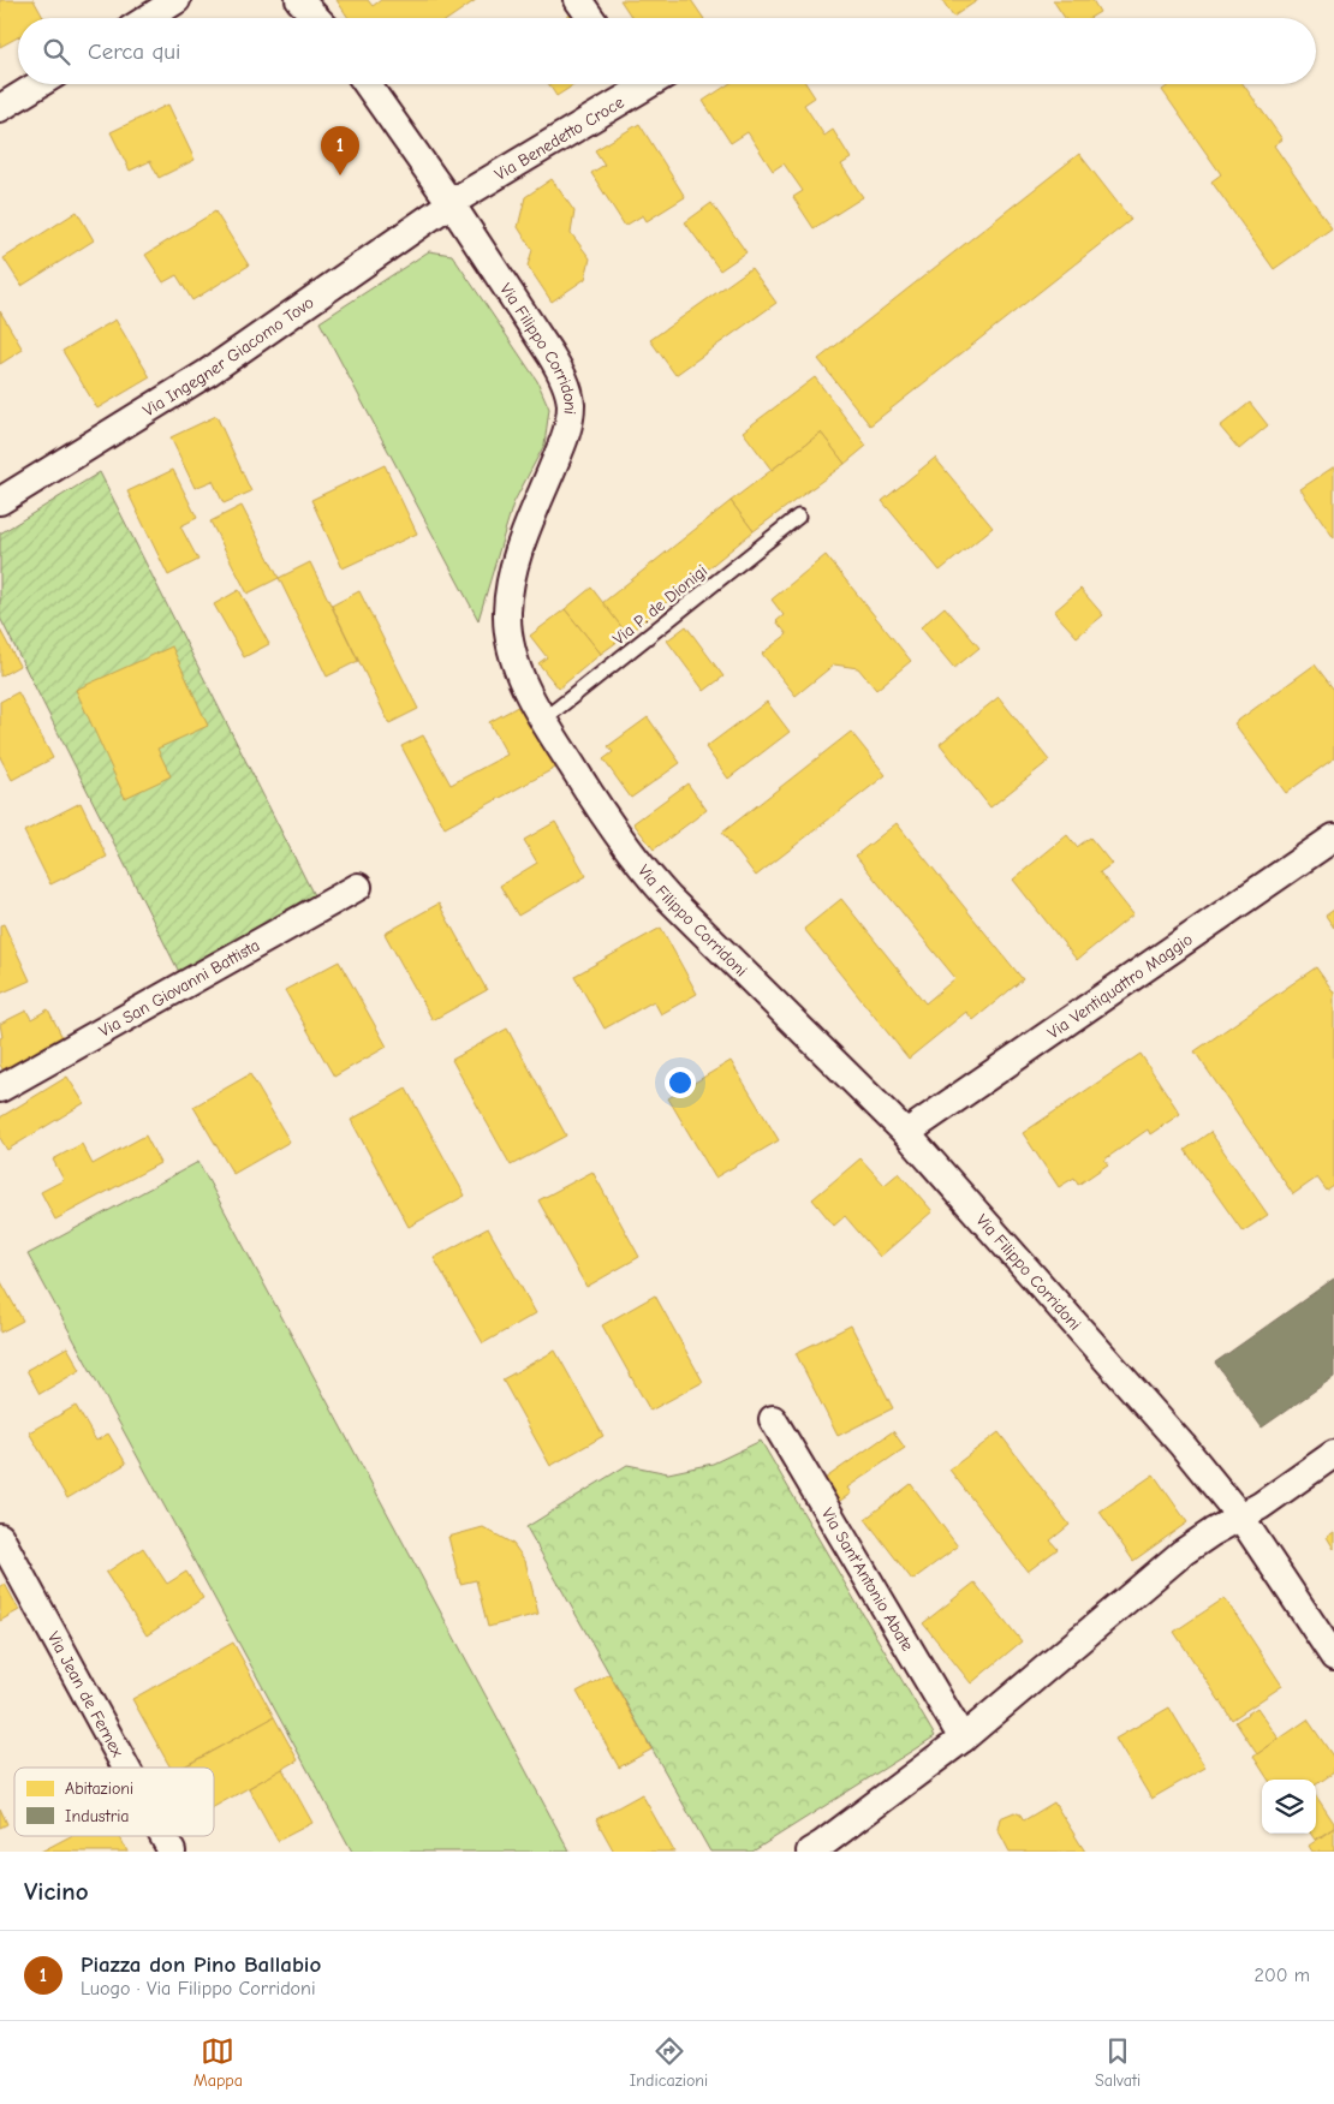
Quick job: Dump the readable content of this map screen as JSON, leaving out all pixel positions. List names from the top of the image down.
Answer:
{
  "streets": {
    "street": [
      "Via Benedetto Croce",
      "Via Filippo Corridoni",
      "Via Ingegner Giacomo Tovo",
      "Via Ventiquattro Maggio",
      "Via San Giovanni Battista",
      "Via Sant'Antonio Abate",
      "Via Jean de Fernex"
    ],
    "lane": ["Via P. de Dionigi"]
  },
  "crossings": [
    ["Via Benedetto Croce", "Via Filippo Corridoni"],
    ["Via Benedetto Croce", "Via Ingegner Giacomo Tovo"],
    ["Via Filippo Corridoni", "Via Ingegner Giacomo Tovo"],
    ["Via Filippo Corridoni", "Via P. de Dionigi"],
    ["Via Filippo Corridoni", "Via Ventiquattro Maggio"]
  ],
  "legend": ["Abitazioni", "Industria"],
  "page": {
    "search": "Cerca qui",
    "pins": "1",
    "heading": "Vicino",
    "list": [
      {
        "mark": "1",
        "name": "Piazza don Pino Ballabio",
        "note": "Luogo · Via Filippo Corridoni",
        "value": "200 m"
      }
    ],
    "nav": ["Mappa", "Indicazioni", "Salvati"]
  }
}
